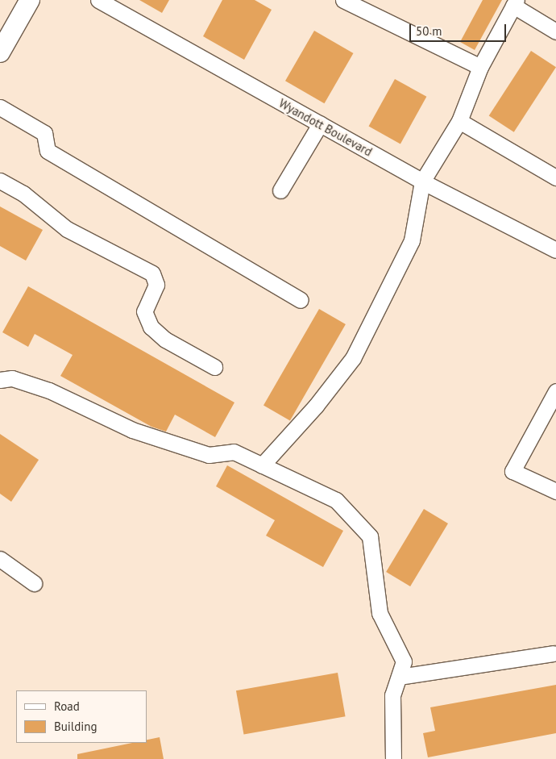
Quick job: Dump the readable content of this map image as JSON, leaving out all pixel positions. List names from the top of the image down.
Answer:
{
  "streets": {
    "street": ["Wyandott Boulevard"]
  },
  "legend": ["Road", "Building"],
  "scale_bar": "50 m"
}
